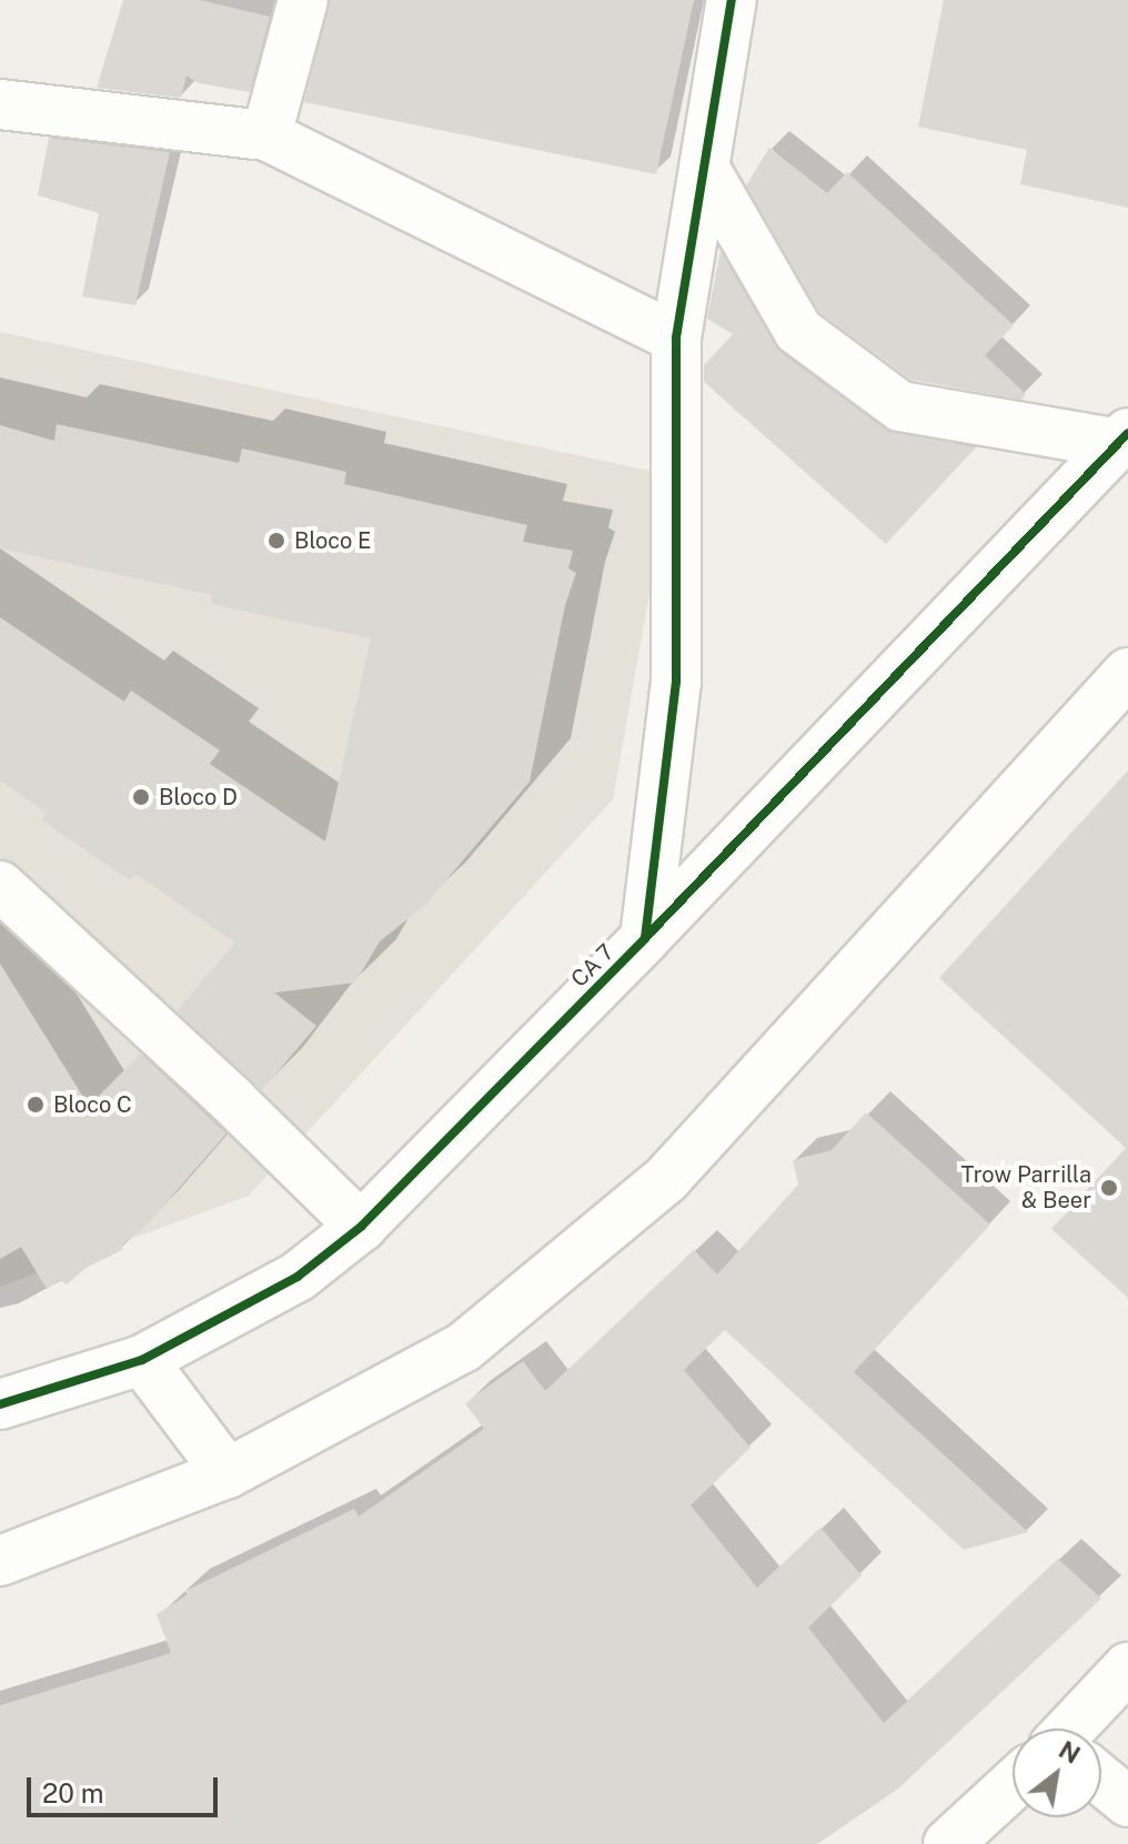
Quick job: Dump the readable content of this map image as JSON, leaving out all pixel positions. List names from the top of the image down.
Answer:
{
  "streets": {
    "street": ["CA 7"]
  },
  "places": [
    "Bloco E",
    "Bloco D",
    "Bloco C",
    "Trow Parrilla & Beer"
  ],
  "scale_bar": "20 m",
  "north": "top right"
}
